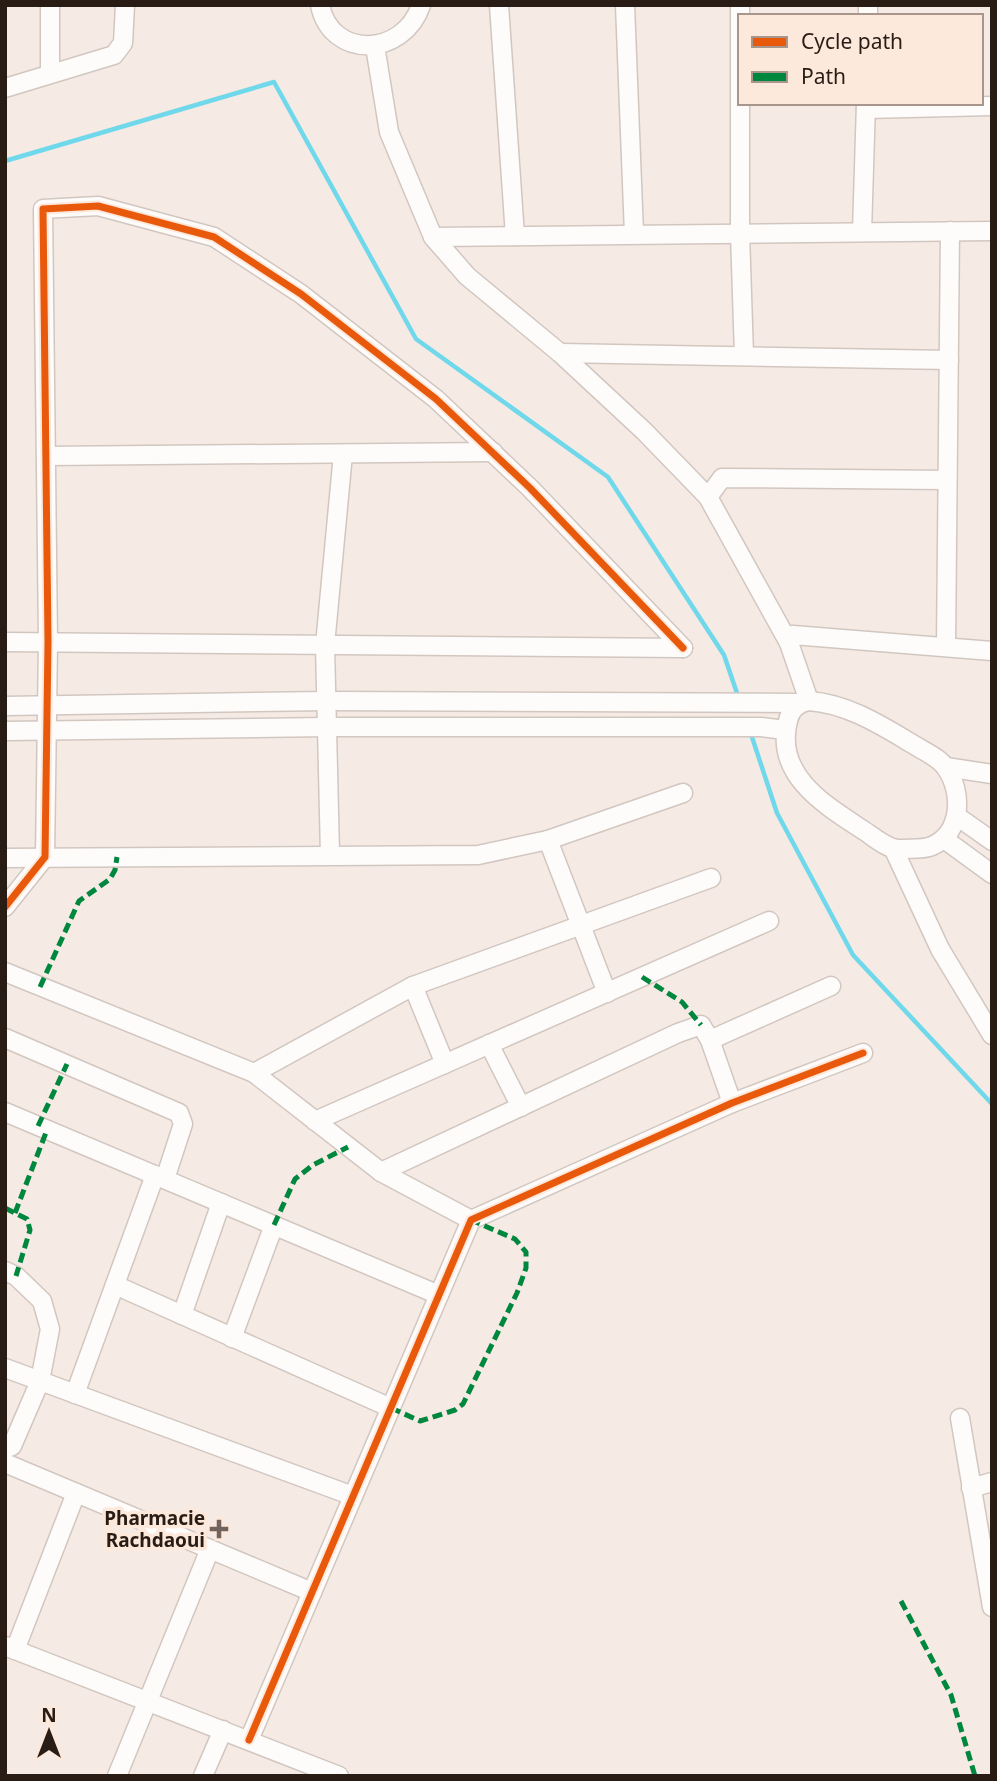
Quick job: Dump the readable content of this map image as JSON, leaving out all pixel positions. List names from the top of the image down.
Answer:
{
  "places": {
    "health": ["Pharmacie Rachdaoui"]
  },
  "legend": ["Cycle path", "Path"],
  "north": "top"
}
